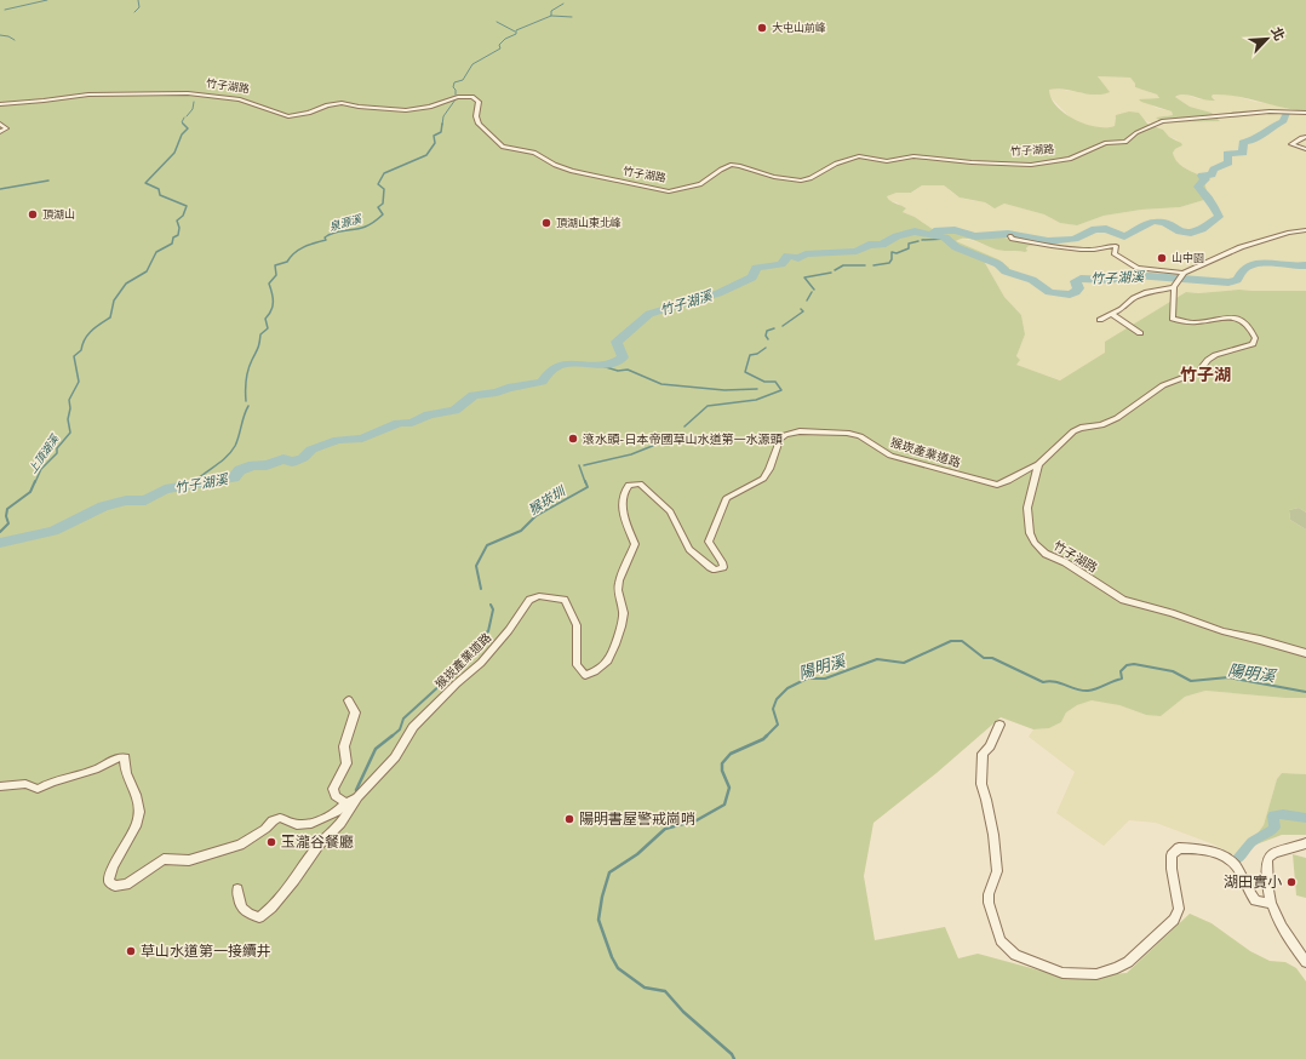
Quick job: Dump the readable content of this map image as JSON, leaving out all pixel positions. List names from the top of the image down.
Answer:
{
  "streets": {
    "street": ["竹子湖路", "猴崁產業道路"]
  },
  "crossings": [
    ["竹子湖路", "猴崁產業道路"]
  ],
  "districts": ["竹子湖"],
  "water": [
    "泉源溪",
    "竹子湖溪",
    "上頂湖溪",
    "猴崁圳",
    "陽明溪"
  ],
  "places": [
    "大屯山前峰",
    "頂湖山",
    "頂湖山東北峰",
    "山中園",
    "滾水頭-日本帝國草山水道第一水源頭",
    "陽明書屋警戒崗哨",
    "玉瀧谷餐廳",
    "湖田實小",
    "草山水道第一接續井"
  ],
  "north": "top right"
}
